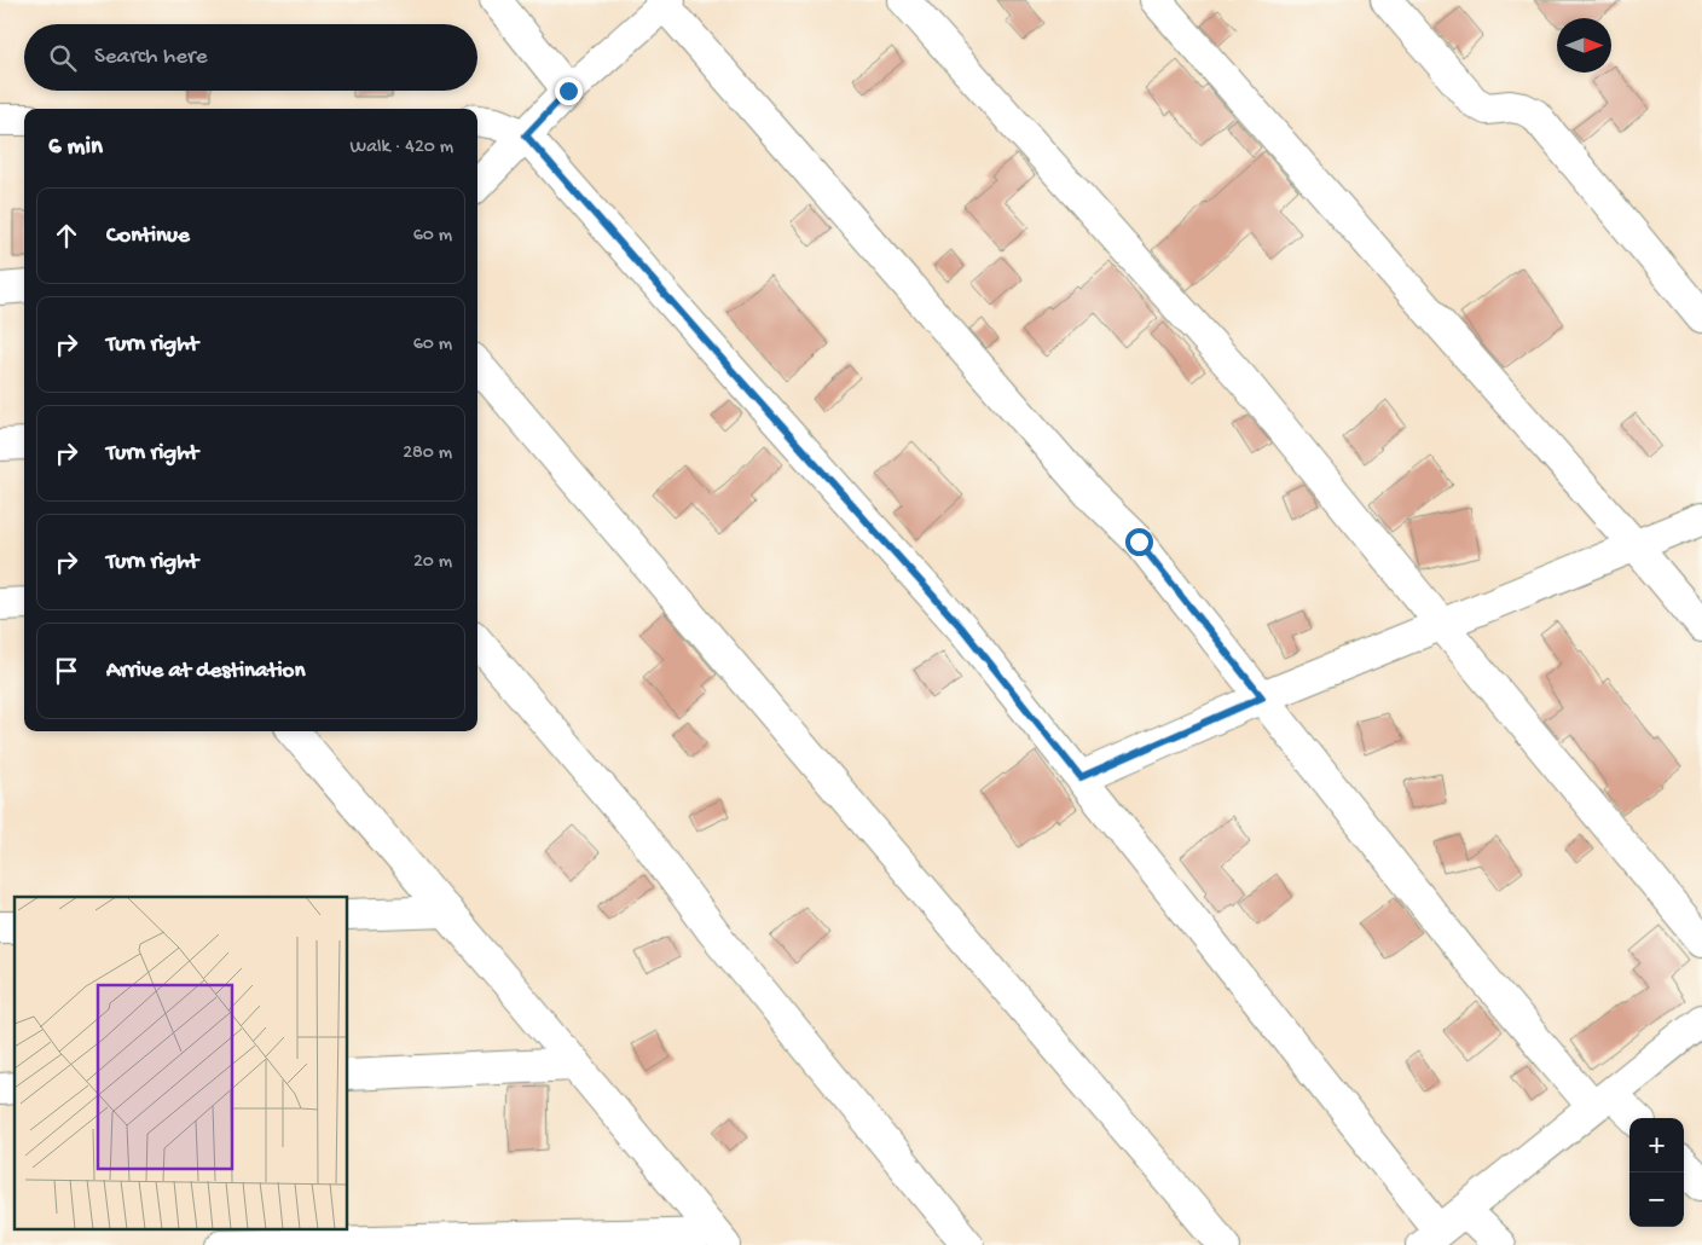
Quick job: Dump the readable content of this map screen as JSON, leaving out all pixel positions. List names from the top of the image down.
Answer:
{
  "north": "right",
  "page": {
    "search": "Search here",
    "heading": ["6 min", "Walk · 420 m"],
    "list": [
      ["Continue", "60 m"],
      ["Turn right", "60 m"],
      ["Turn right", "280 m"],
      ["Turn right", "20 m"],
      "Arrive at destination"
    ],
    "map_buttons": ["+", "−"]
  }
}
